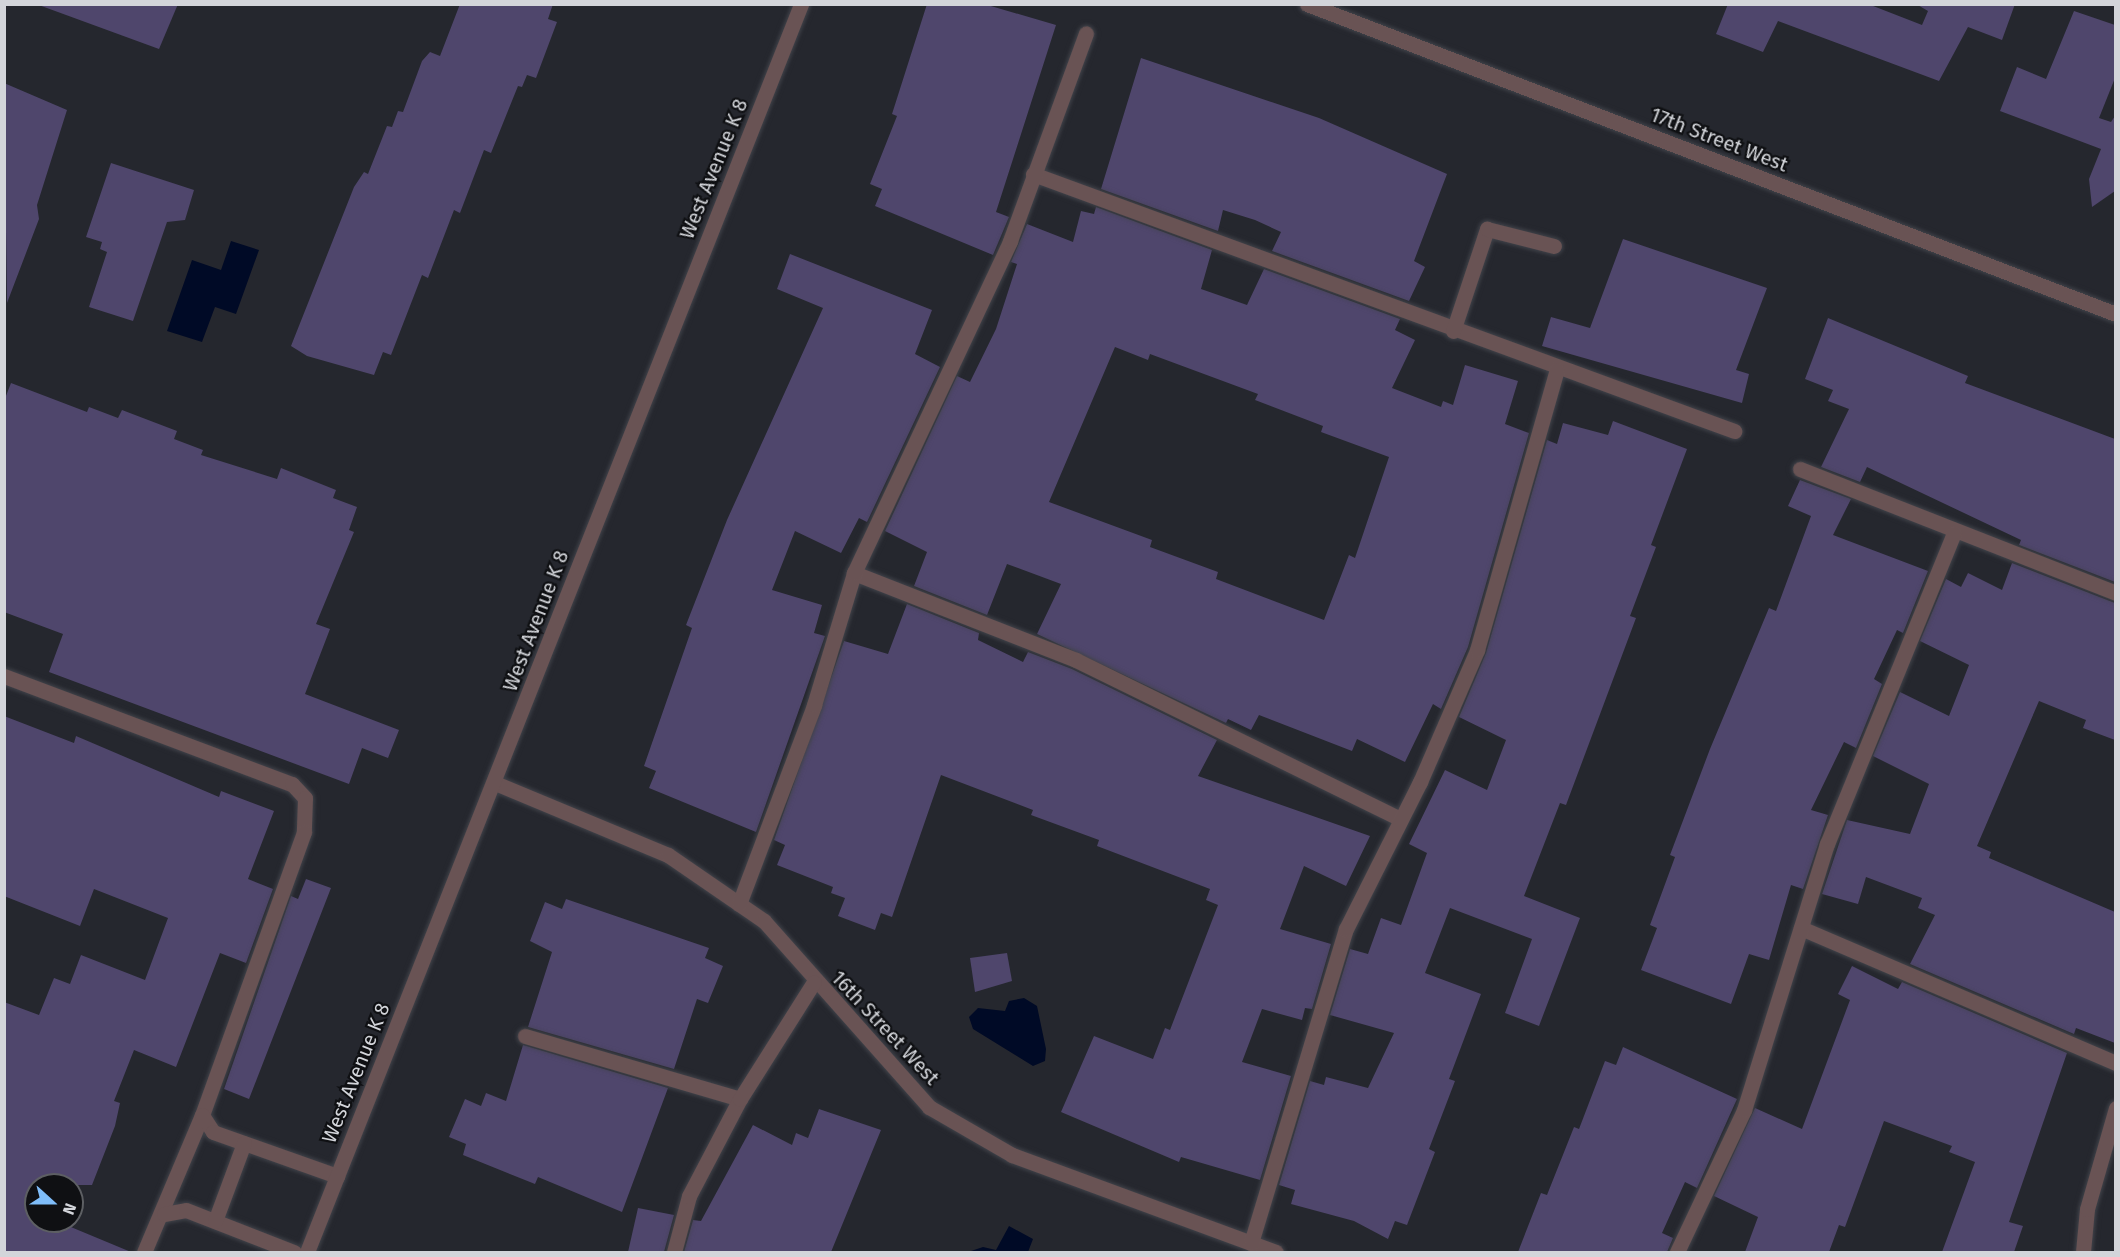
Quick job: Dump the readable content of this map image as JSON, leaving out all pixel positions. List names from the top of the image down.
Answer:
{
  "streets": {
    "street": ["17th Street West", "West Avenue K 8", "16th Street West"]
  },
  "crossings": [
    ["West Avenue K 8", "16th Street West"]
  ],
  "north": "right"
}
